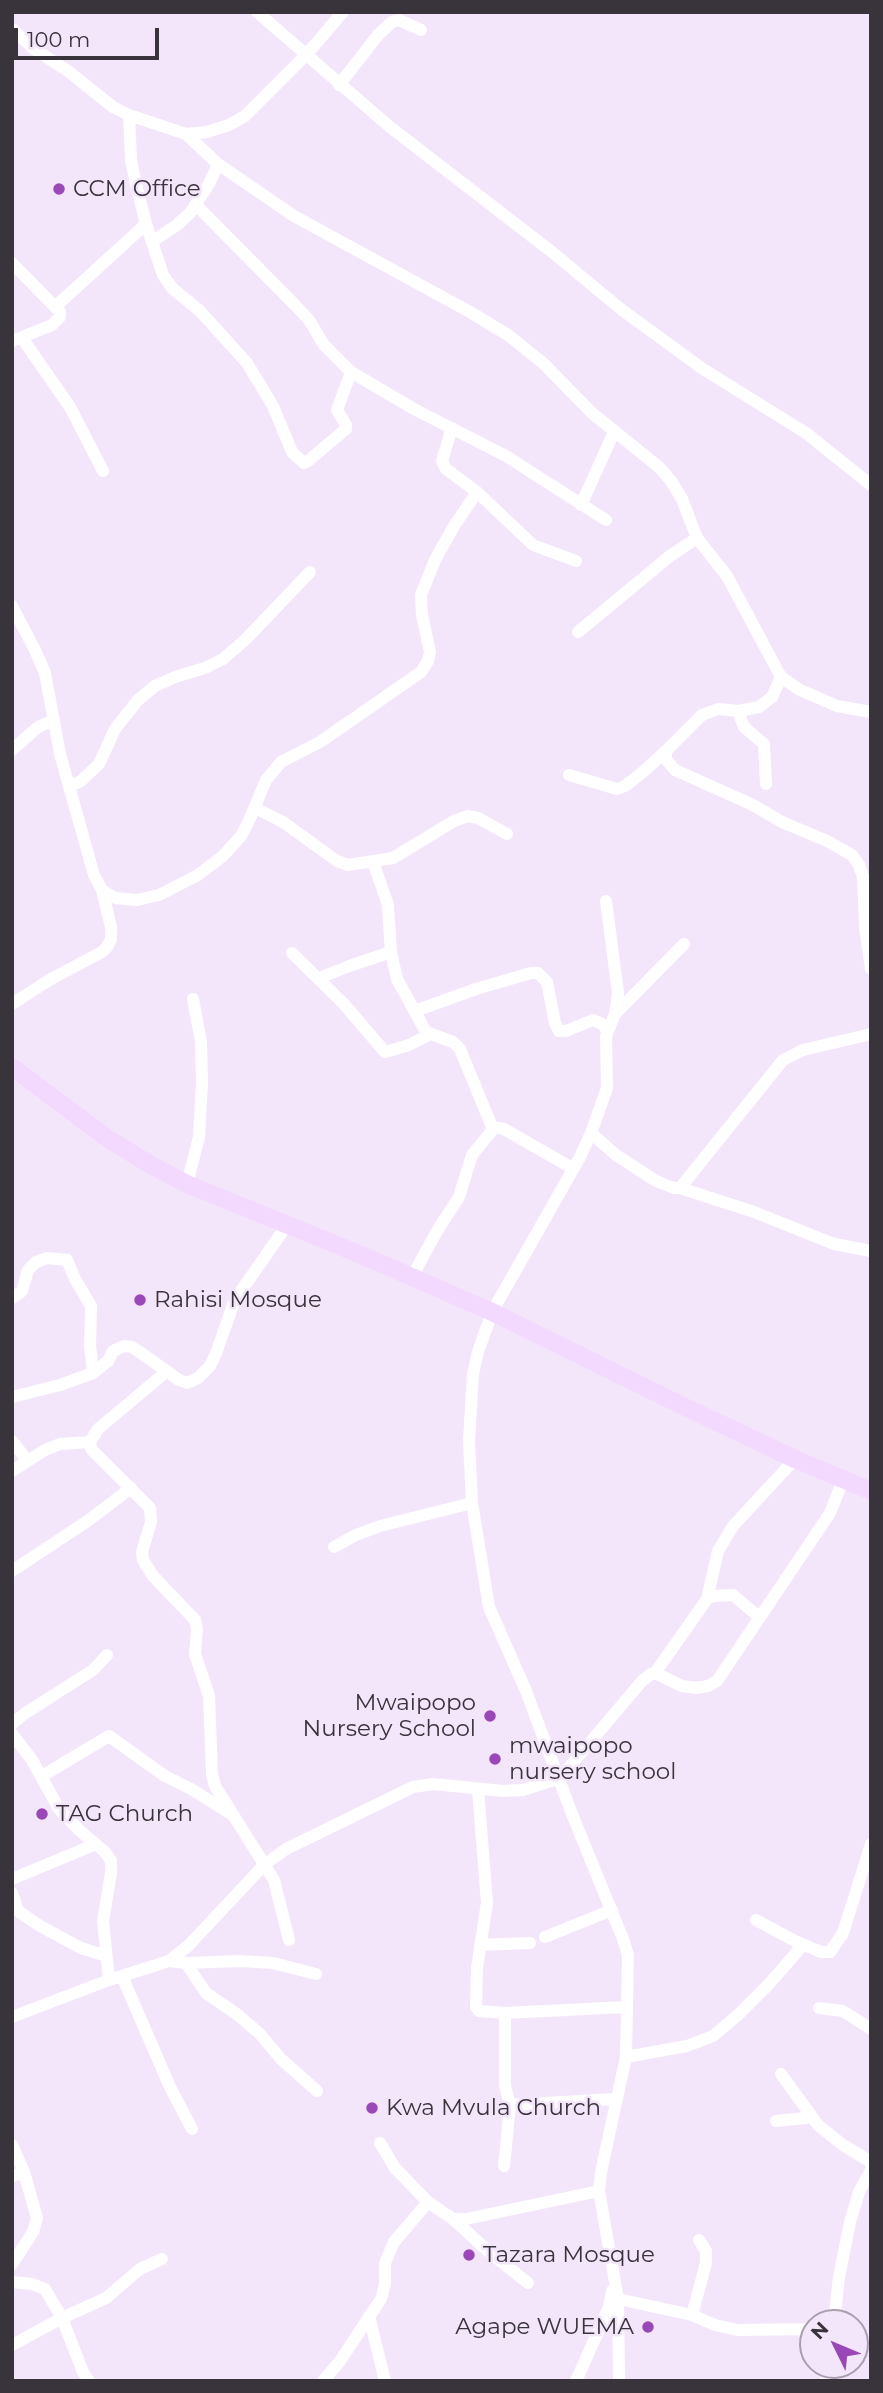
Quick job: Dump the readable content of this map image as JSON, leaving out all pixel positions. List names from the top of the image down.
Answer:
{
  "places": [
    "CCM Office",
    "Rahisi Mosque",
    "Mwaipopo Nursery School",
    "mwaipopo nursery school",
    "TAG Church",
    "Kwa Mvula Church",
    "Tazara Mosque",
    "Agape WUEMA"
  ],
  "scale_bar": "100 m",
  "north": "top left"
}
